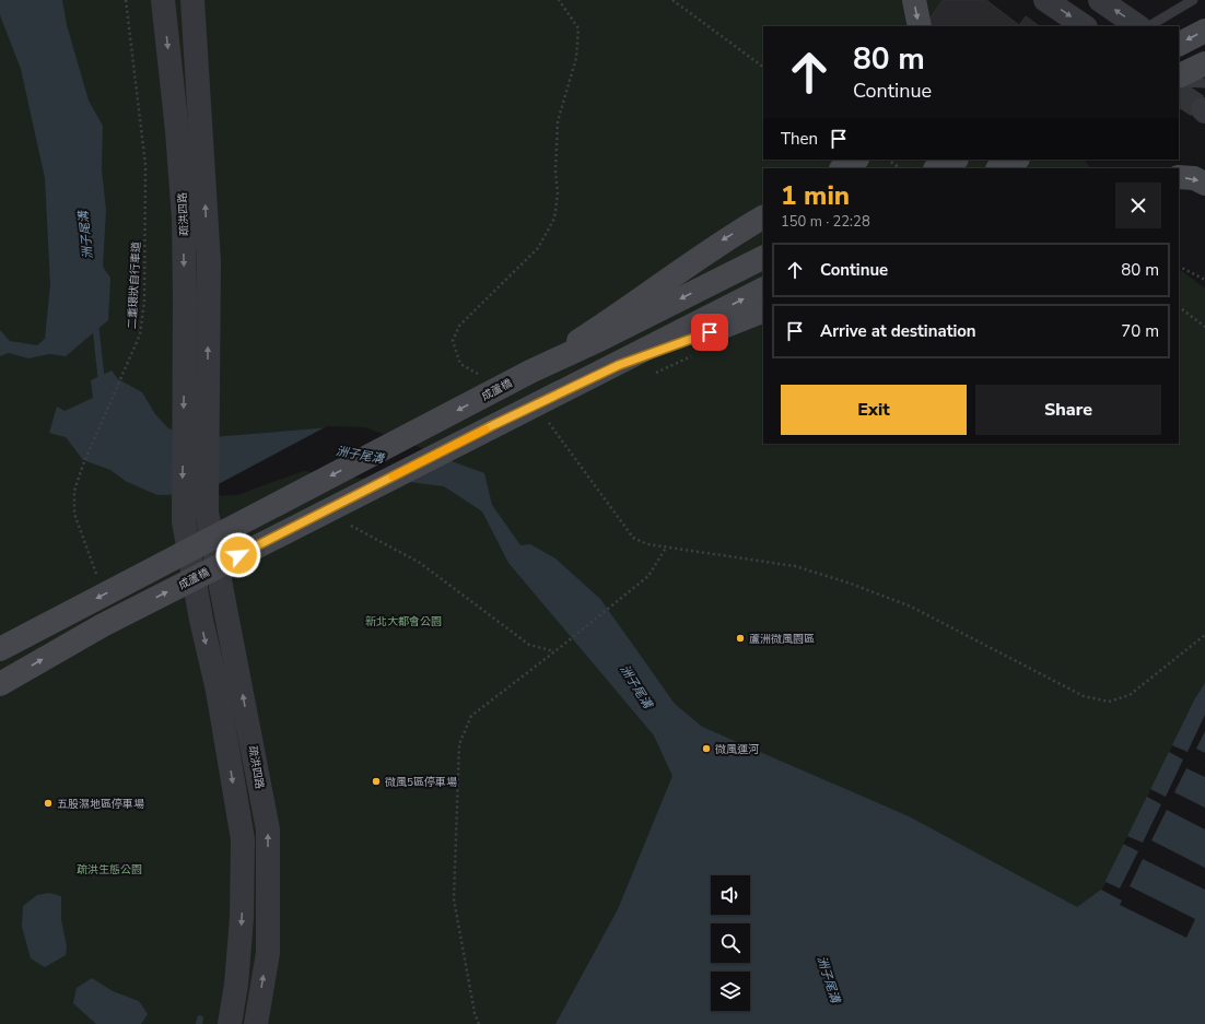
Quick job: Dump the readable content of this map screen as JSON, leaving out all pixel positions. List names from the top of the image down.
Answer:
{
  "streets": {
    "main road": ["成蘆橋"],
    "street": ["疏洪四路"],
    "path": ["二重環狀自行車道"]
  },
  "water": ["洲子尾溝"],
  "parks": ["新北大都會公園", "疏洪生態公園"],
  "places": [
    "蘆洲微風園區",
    "微風運河",
    "微風5區停車場",
    "五股濕地區停車場"
  ],
  "page": {
    "turn": ["80 m", "Continue"],
    "then": "Then",
    "heading": ["1 min", "150 m · 22:28"],
    "list": [
      {
        "name": "Continue",
        "value": "80 m"
      },
      {
        "name": "Arrive at destination",
        "value": "70 m"
      }
    ],
    "buttons": ["Exit", "Share"]
  }
}
